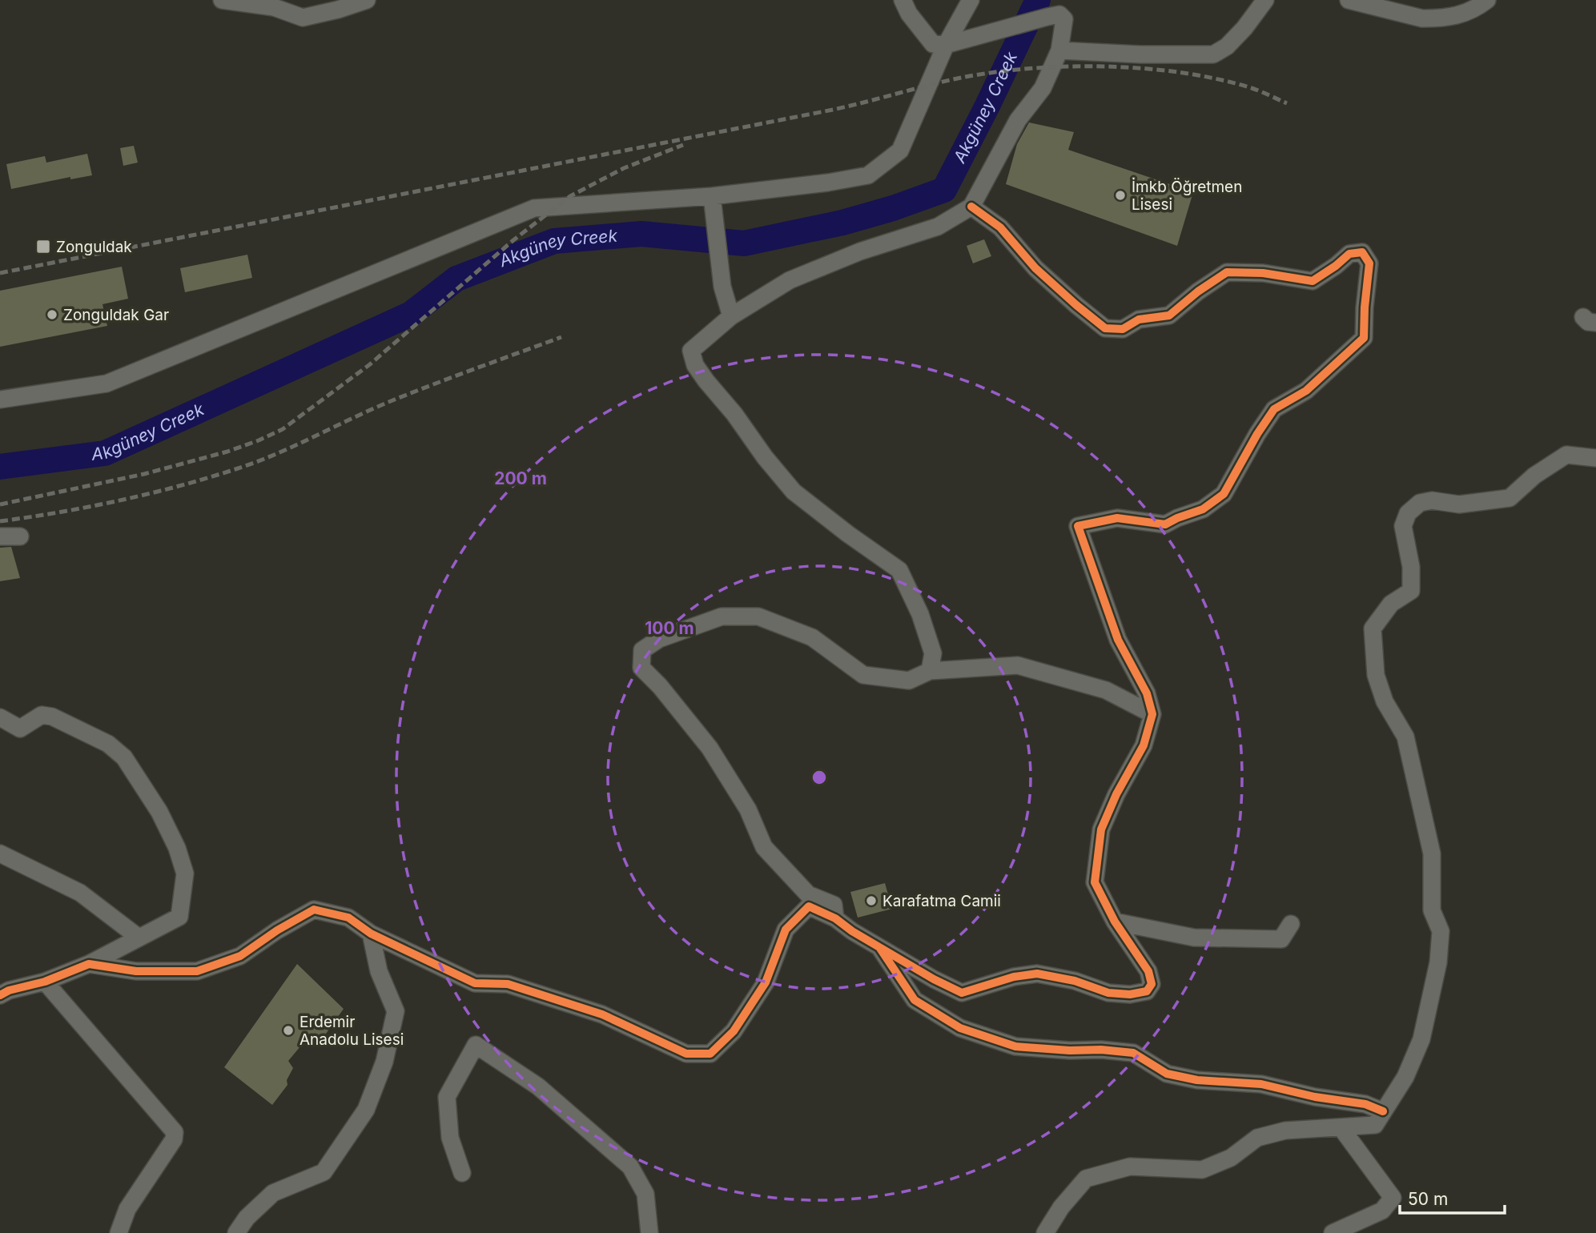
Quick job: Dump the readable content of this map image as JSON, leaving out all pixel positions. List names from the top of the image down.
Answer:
{
  "water": ["Akgüney Creek"],
  "places": {
    "other": [
      "İmkb Öğretmen Lisesi",
      "Zonguldak Gar",
      "Karafatma Camii",
      "Erdemir Anadolu Lisesi"
    ],
    "transit": ["Zonguldak"]
  },
  "scale_bar": "50 m",
  "rings": ["200 m", "100 m"]
}
